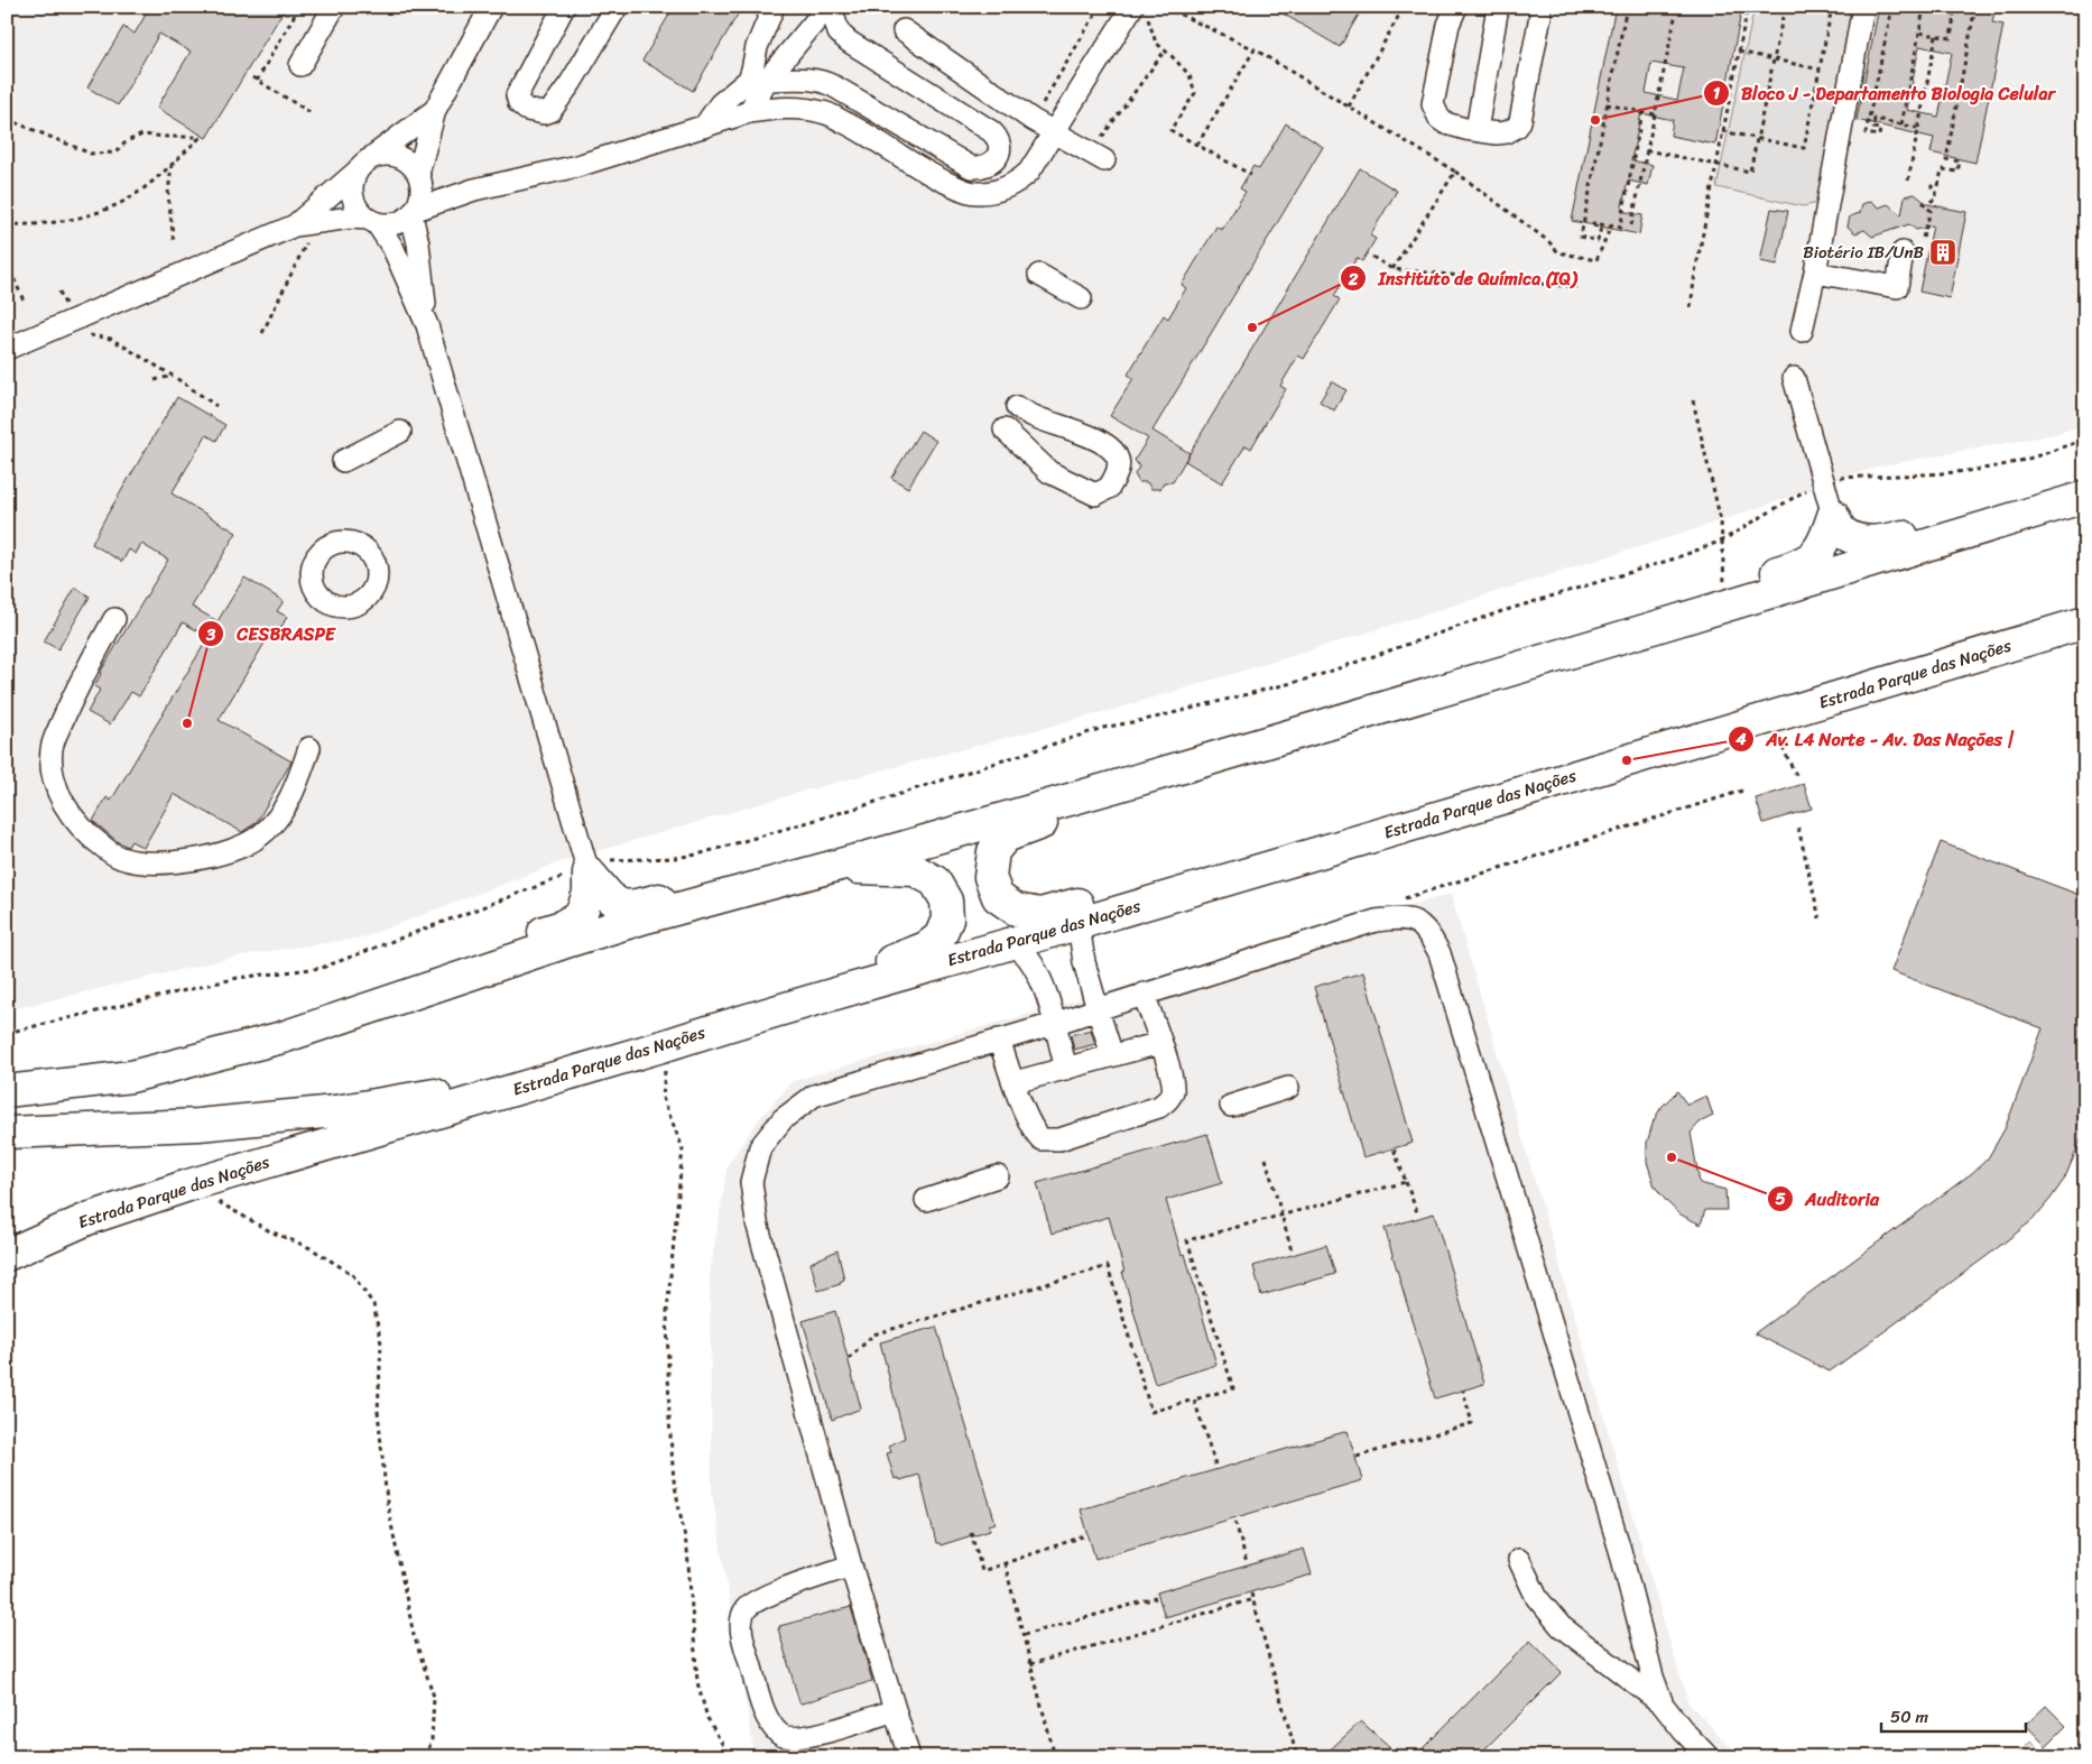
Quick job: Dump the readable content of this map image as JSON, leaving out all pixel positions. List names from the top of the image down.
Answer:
{
  "streets": {
    "highway": ["Estrada Parque das Nações"]
  },
  "places": {
    "other": [
      "Bloco J - Departamento Biologia Celular",
      "Instituto de Química (IQ)",
      "CESBRASPE",
      "Av. L4 Norte - Av. Das Nações |",
      "Auditoria"
    ],
    "building": ["Biotério IB/UnB"]
  },
  "scale_bar": "50 m"
}
